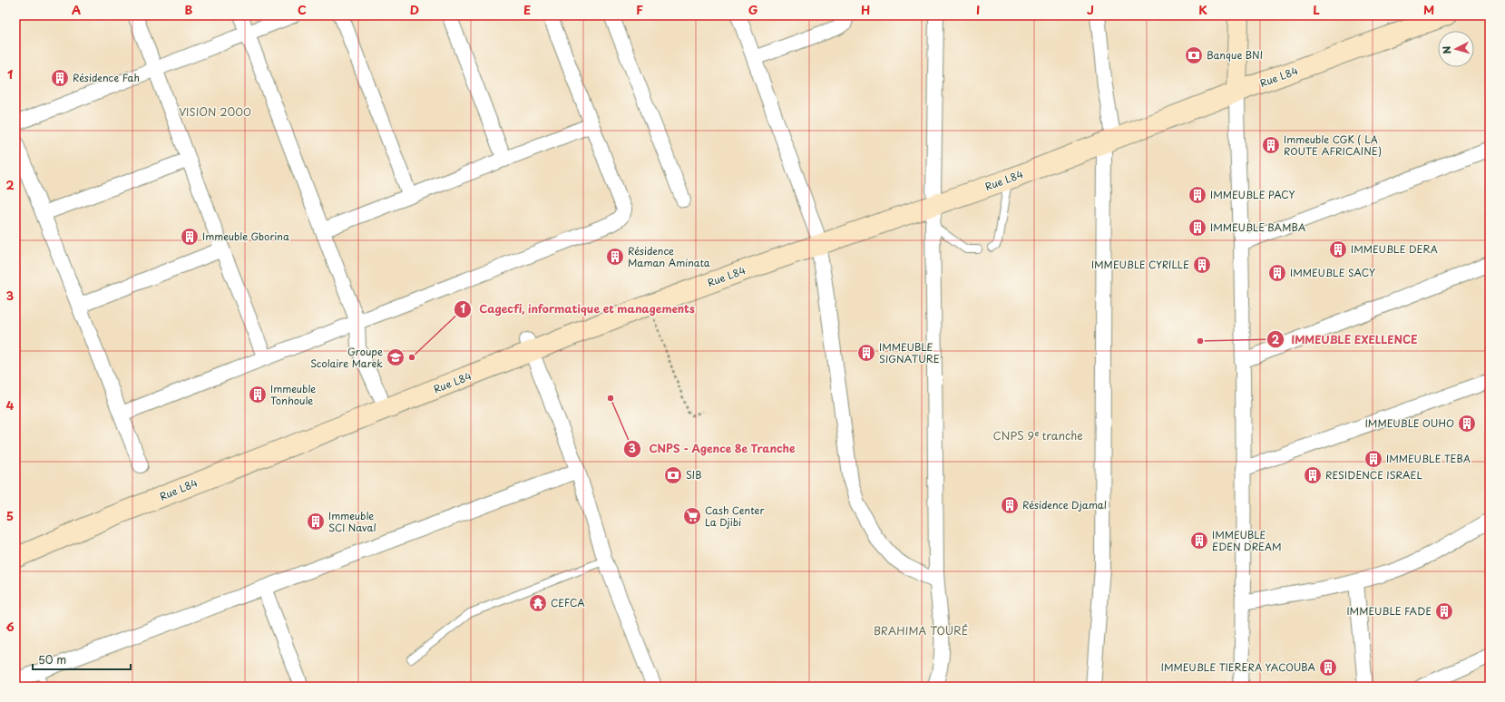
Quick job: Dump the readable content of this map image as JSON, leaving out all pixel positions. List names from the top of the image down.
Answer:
{
  "streets": {
    "street": ["Rue L84"]
  },
  "districts": ["VISION 2000", "CNPS 9ᵉ tranche", "BRAHIMA TOURÉ"],
  "places": {
    "bank": ["Banque BNI", "SIB"],
    "building": [
      "Résidence Fah",
      "Immeuble CGK ( LA ROUTE AFRICAINE)",
      "IMMEUBLE PACY",
      "IMMEUBLE BAMBA",
      "Immeuble Gborina",
      "IMMEUBLE DERA",
      "Résidence Maman Aminata",
      "IMMEUBLE CYRILLE",
      "IMMEUBLE SACY",
      "IMMEUBLE SIGNATURE",
      "Immeuble Tonhoule",
      "IMMEUBLE OUHO",
      "IMMEUBLE TEBA",
      "RESIDENCE ISRAEL",
      "Résidence Djamal",
      "Immeuble SCI Naval",
      "IMMEUBLE EDEN DREAM",
      "IMMEUBLE FADE",
      "IMMEUBLE TIERERA YACOUBA"
    ],
    "other": ["IMMEUBLE EXELLENCE", "Cagecfi, informatique et managements", "CNPS - Agence 8e Tranche"],
    "school or university": ["Groupe Scolaire Marek"],
    "supermarket": ["Cash Center La Djibi"],
    "temple": ["CEFCA"]
  },
  "scale_bar": "50 m",
  "north": "left",
  "grid": {
    "columns": [
      "A",
      "B",
      "C",
      "D",
      "E",
      "F",
      "G",
      "H",
      "I",
      "J",
      "K",
      "L",
      "M"
    ],
    "rows": [
      "1",
      "2",
      "3",
      "4",
      "5",
      "6"
    ]
  }
}
